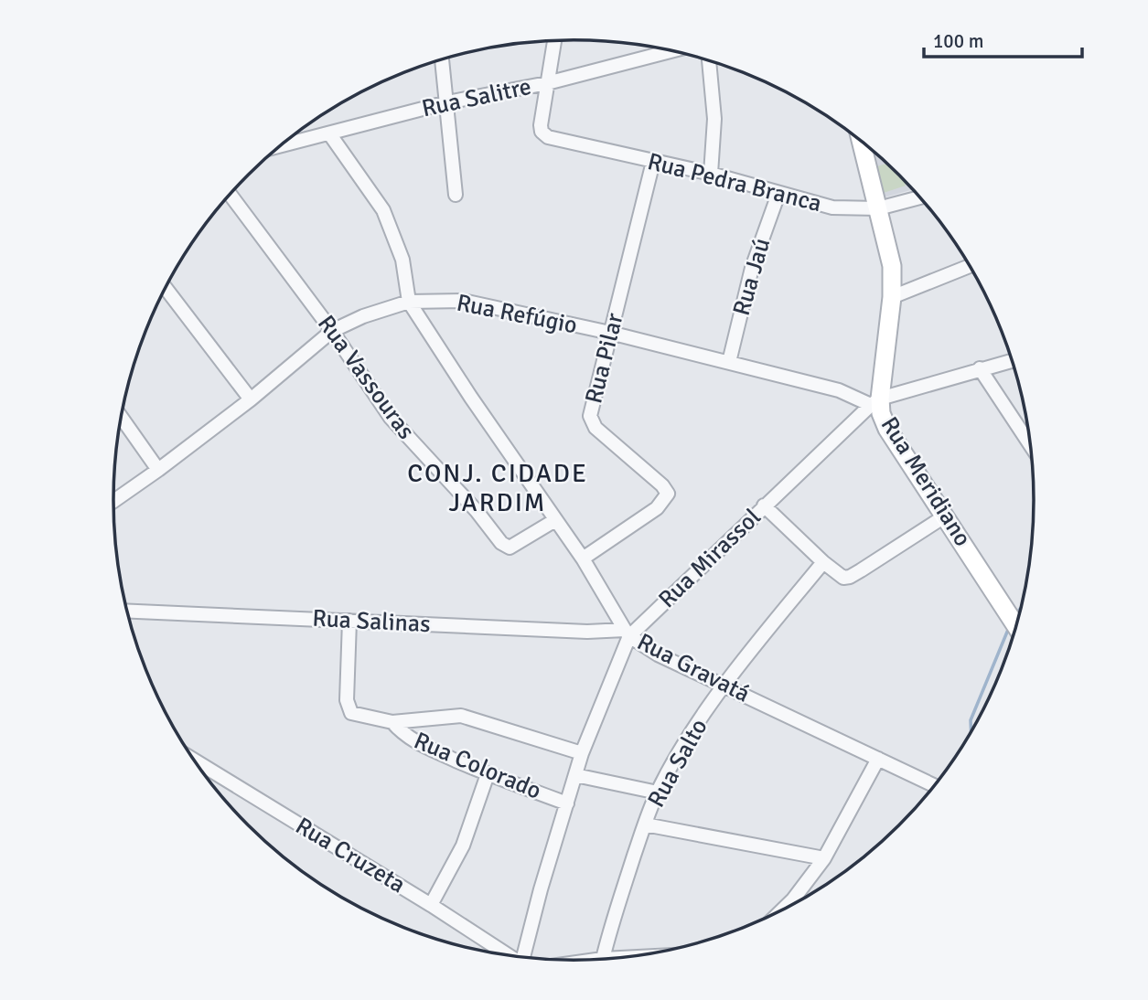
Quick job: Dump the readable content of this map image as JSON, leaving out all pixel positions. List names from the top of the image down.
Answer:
{
  "streets": {
    "street": [
      "Rua Salitre",
      "Rua Pedra Branca",
      "Rua Jaú",
      "Rua Refúgio",
      "Rua Pilar",
      "Rua Vassouras",
      "Rua Meridiano",
      "Rua Mirassol",
      "Rua Salinas",
      "Rua Gravatá",
      "Rua Salto",
      "Rua Colorado",
      "Rua Cruzeta"
    ]
  },
  "crossings": [
    ["Rua Salitre", "Rua Pedra Branca"],
    ["Rua Salitre", "Rua Gravatá"],
    ["Rua Pedra Branca", "Rua Jaú"],
    ["Rua Pedra Branca", "Rua Pilar"],
    ["Rua Pedra Branca", "Rua Meridiano"],
    ["Rua Jaú", "Rua Refúgio"],
    ["Rua Refúgio", "Rua Pilar"],
    ["Rua Refúgio", "Rua Vassouras"],
    ["Rua Refúgio", "Rua Meridiano"],
    ["Rua Refúgio", "Rua Mirassol"],
    ["Rua Refúgio", "Rua Gravatá"],
    ["Rua Pilar", "Rua Gravatá"],
    ["Rua Vassouras", "Rua Gravatá"],
    ["Rua Meridiano", "Rua Mirassol"],
    ["Rua Mirassol", "Rua Salinas"],
    ["Rua Mirassol", "Rua Gravatá"],
    ["Rua Mirassol", "Rua Colorado"],
    ["Rua Salinas", "Rua Gravatá"],
    ["Rua Gravatá", "Rua Salto"]
  ],
  "districts": ["CONJ. CIDADE JARDIM"],
  "scale_bar": "100 m"
}
